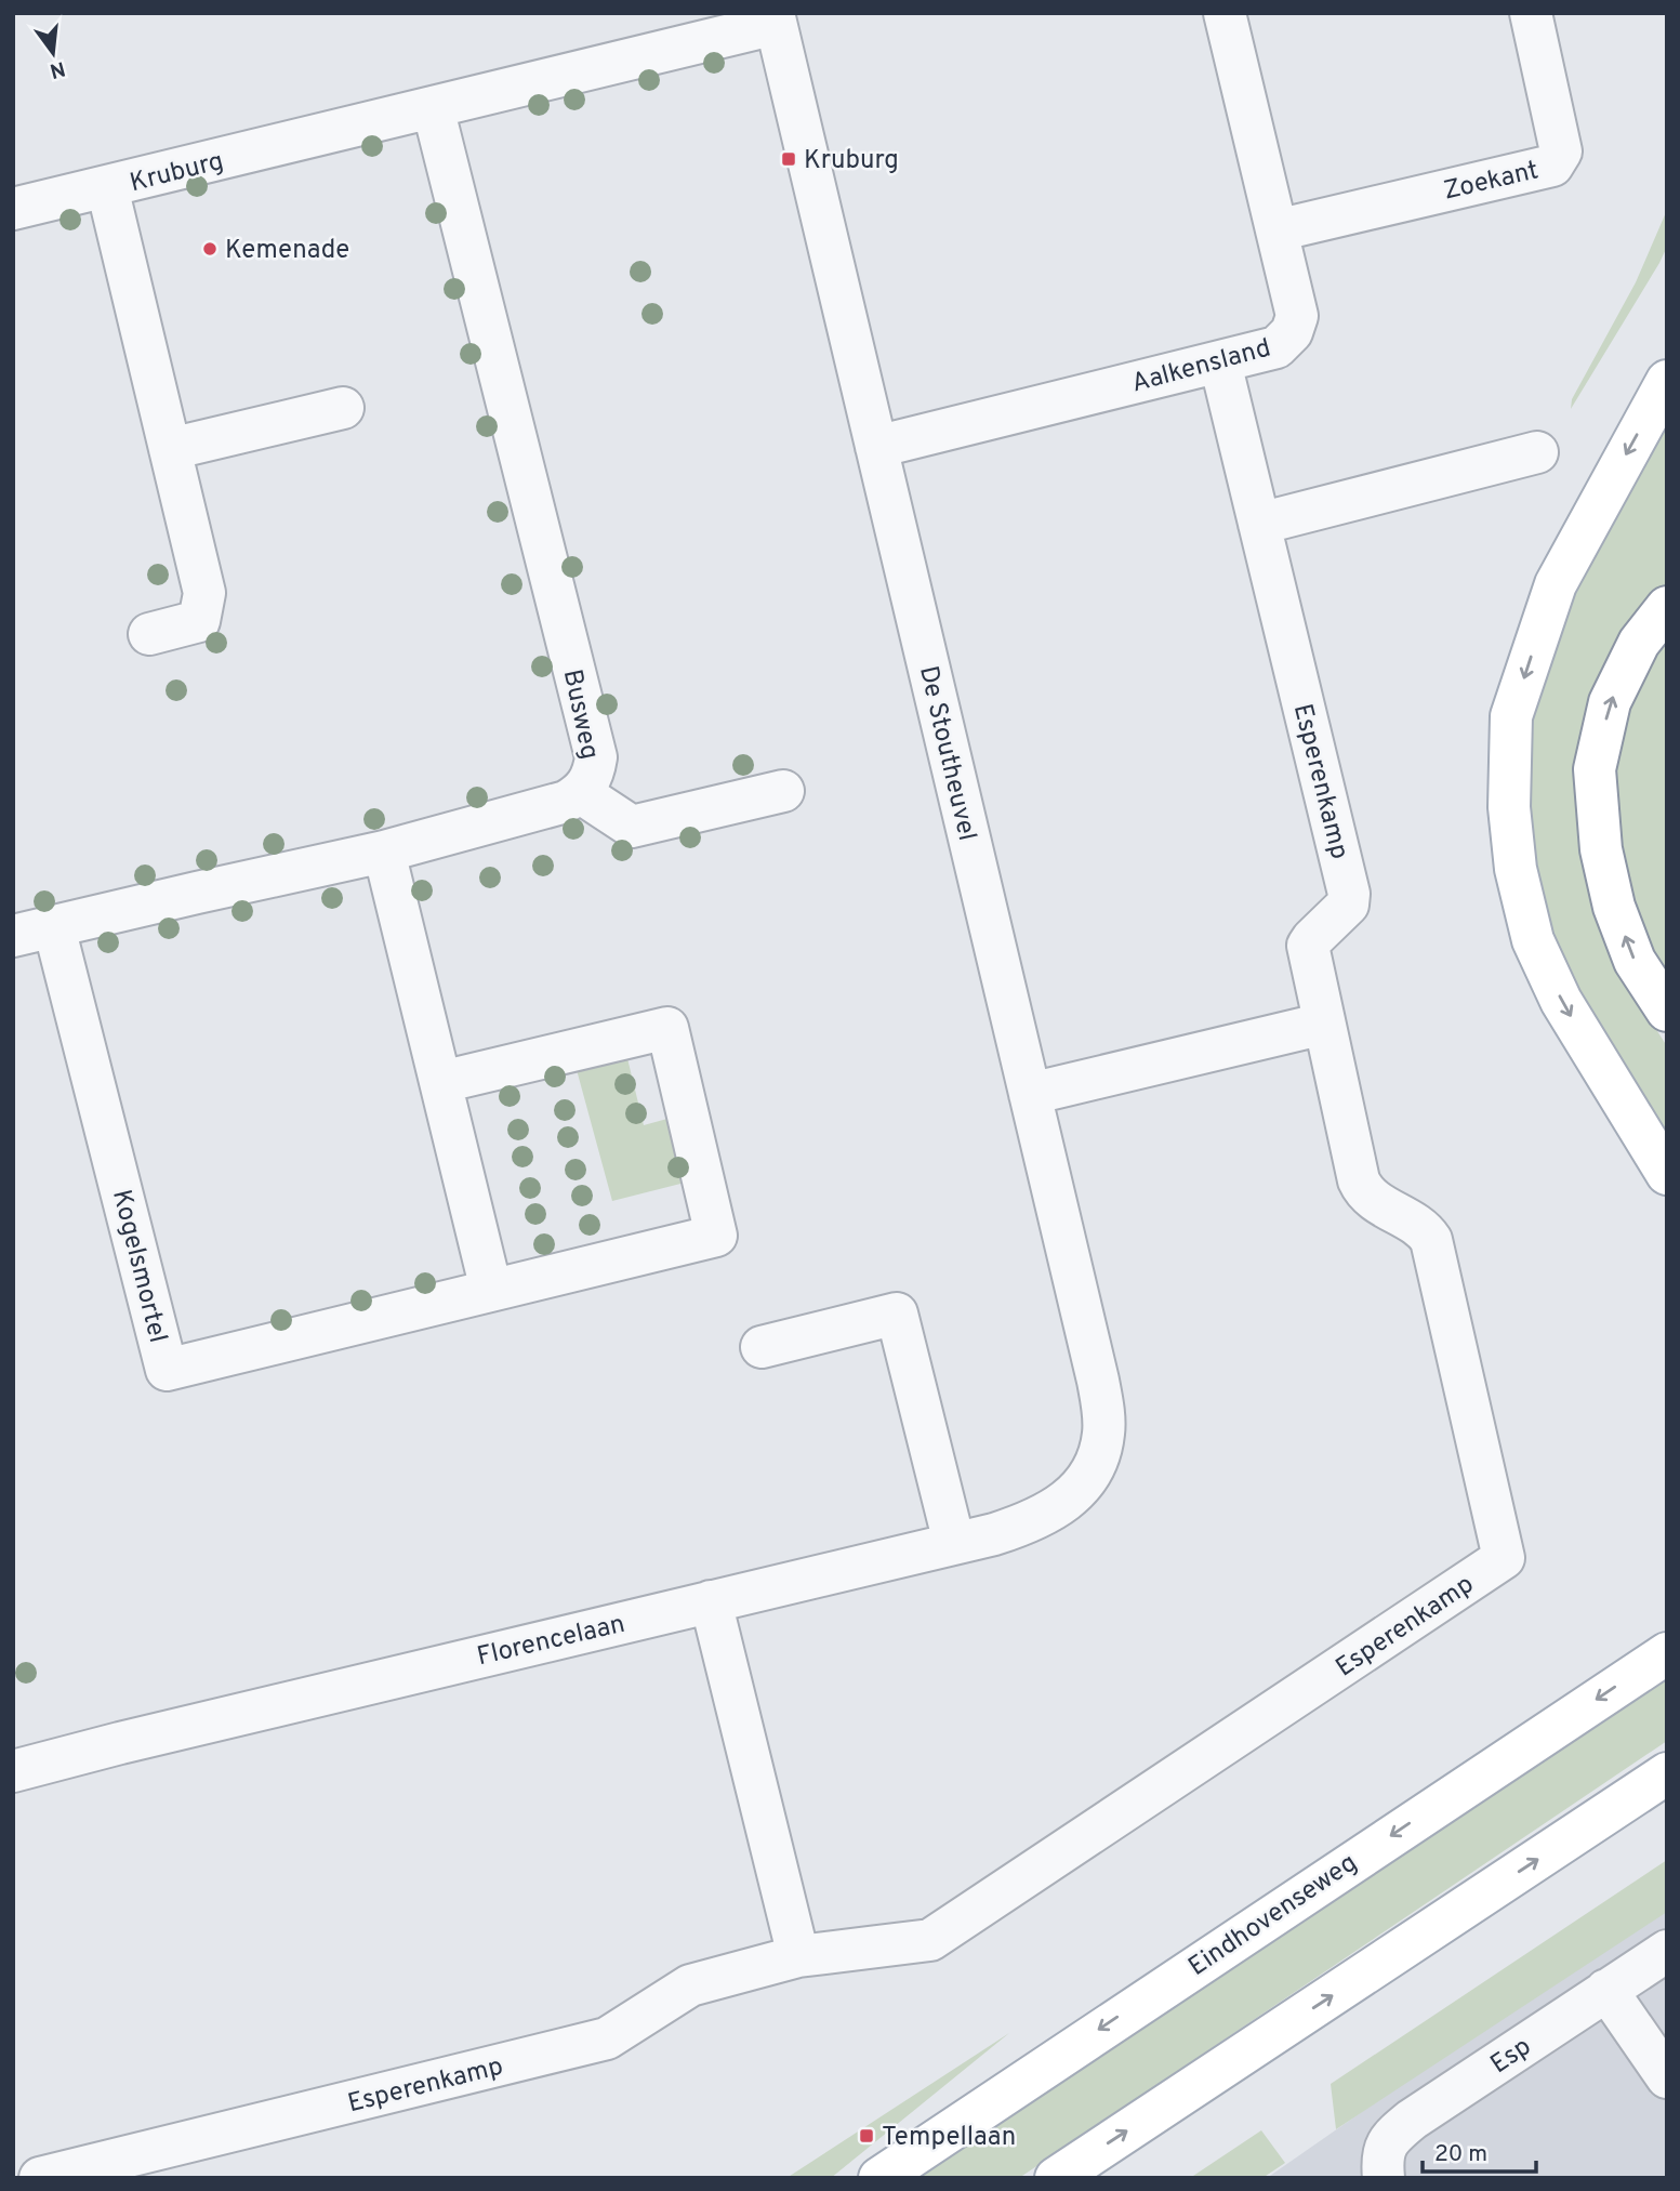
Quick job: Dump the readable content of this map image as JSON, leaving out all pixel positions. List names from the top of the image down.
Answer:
{
  "streets": {
    "main road": ["Eindhovenseweg"],
    "street": [
      "Kruburg",
      "Zoekant",
      "Aalkensland",
      "Busweg",
      "De Stoutheuvel",
      "Esperenkamp",
      "Kogelsmortel",
      "Florencelaan",
      "Esp"
    ]
  },
  "crossings": [
    ["Kruburg", "Busweg"],
    ["Kruburg", "De Stoutheuvel"],
    ["Zoekant", "Aalkensland"],
    ["Aalkensland", "De Stoutheuvel"],
    ["Aalkensland", "Esperenkamp"],
    ["Busweg", "Kogelsmortel"],
    ["De Stoutheuvel", "Florencelaan"]
  ],
  "places": {
    "transit": ["Kruburg", "Tempellaan"],
    "other": ["Kemenade"]
  },
  "scale_bar": "20 m",
  "north": "bottom"
}
